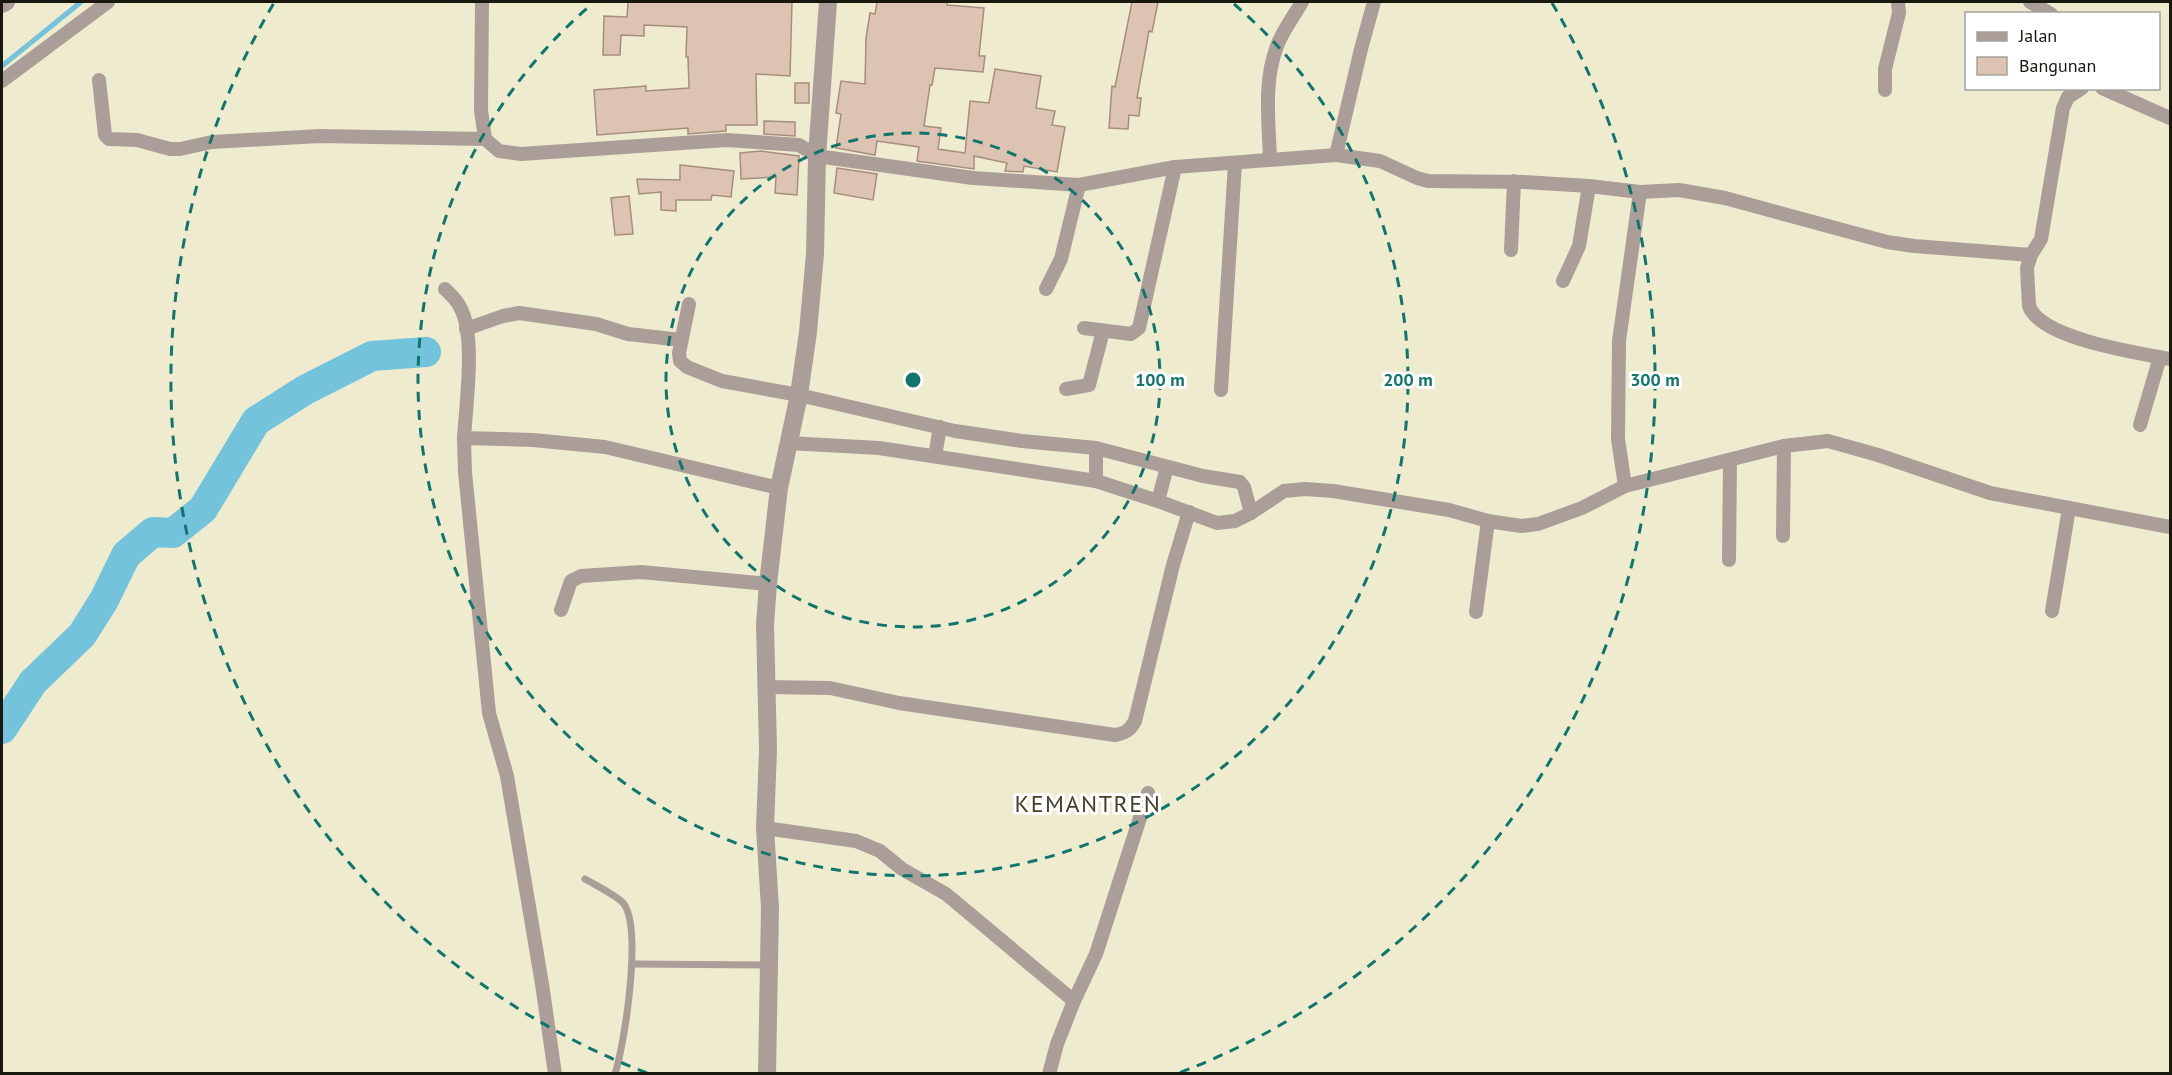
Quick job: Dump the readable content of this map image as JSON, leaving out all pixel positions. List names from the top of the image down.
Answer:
{
  "districts": ["KEMANTREN"],
  "legend": ["Jalan", "Bangunan"],
  "rings": ["100 m", "200 m", "300 m"]
}
